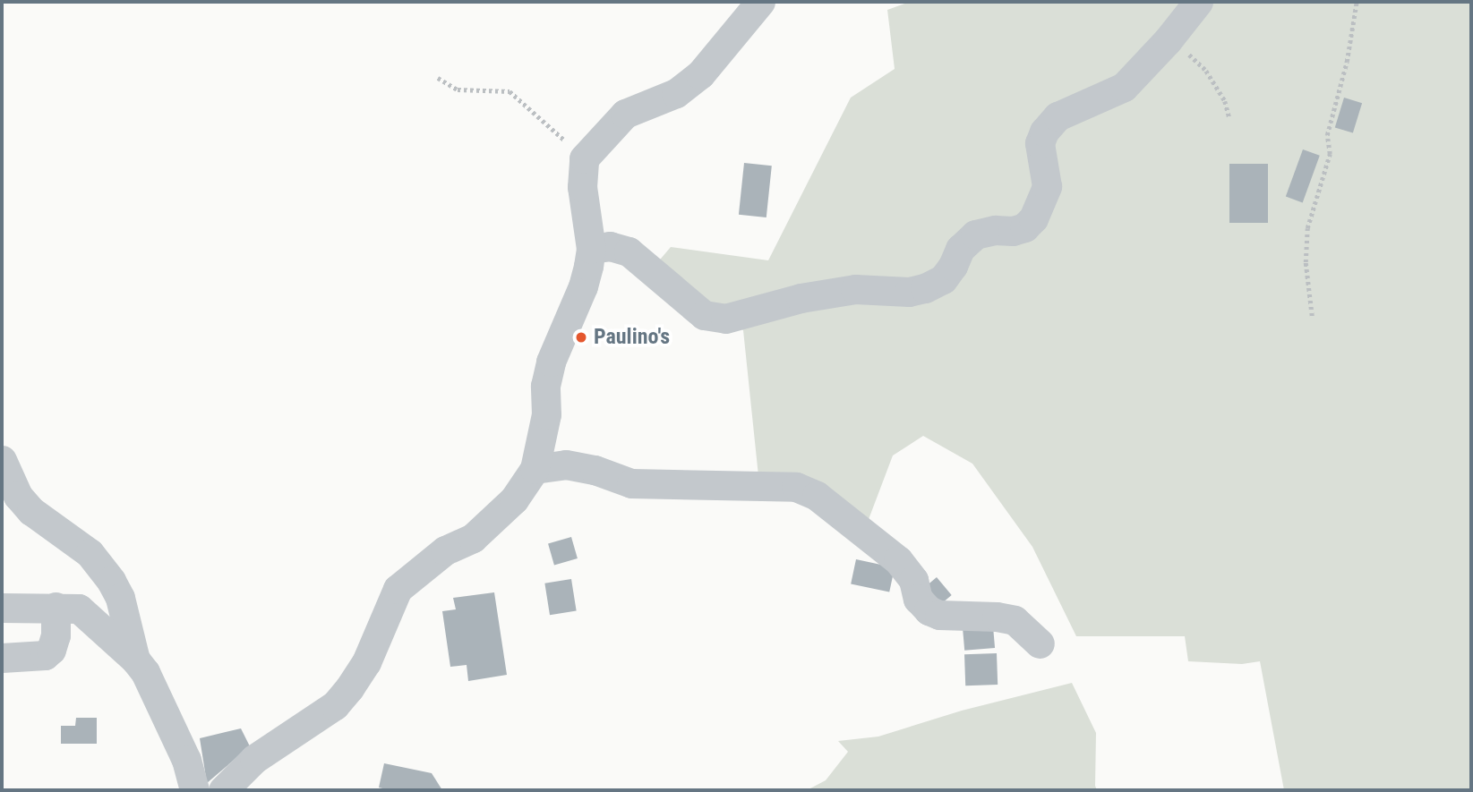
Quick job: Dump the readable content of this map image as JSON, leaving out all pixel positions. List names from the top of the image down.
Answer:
{
  "places": ["Paulino's"]
}
